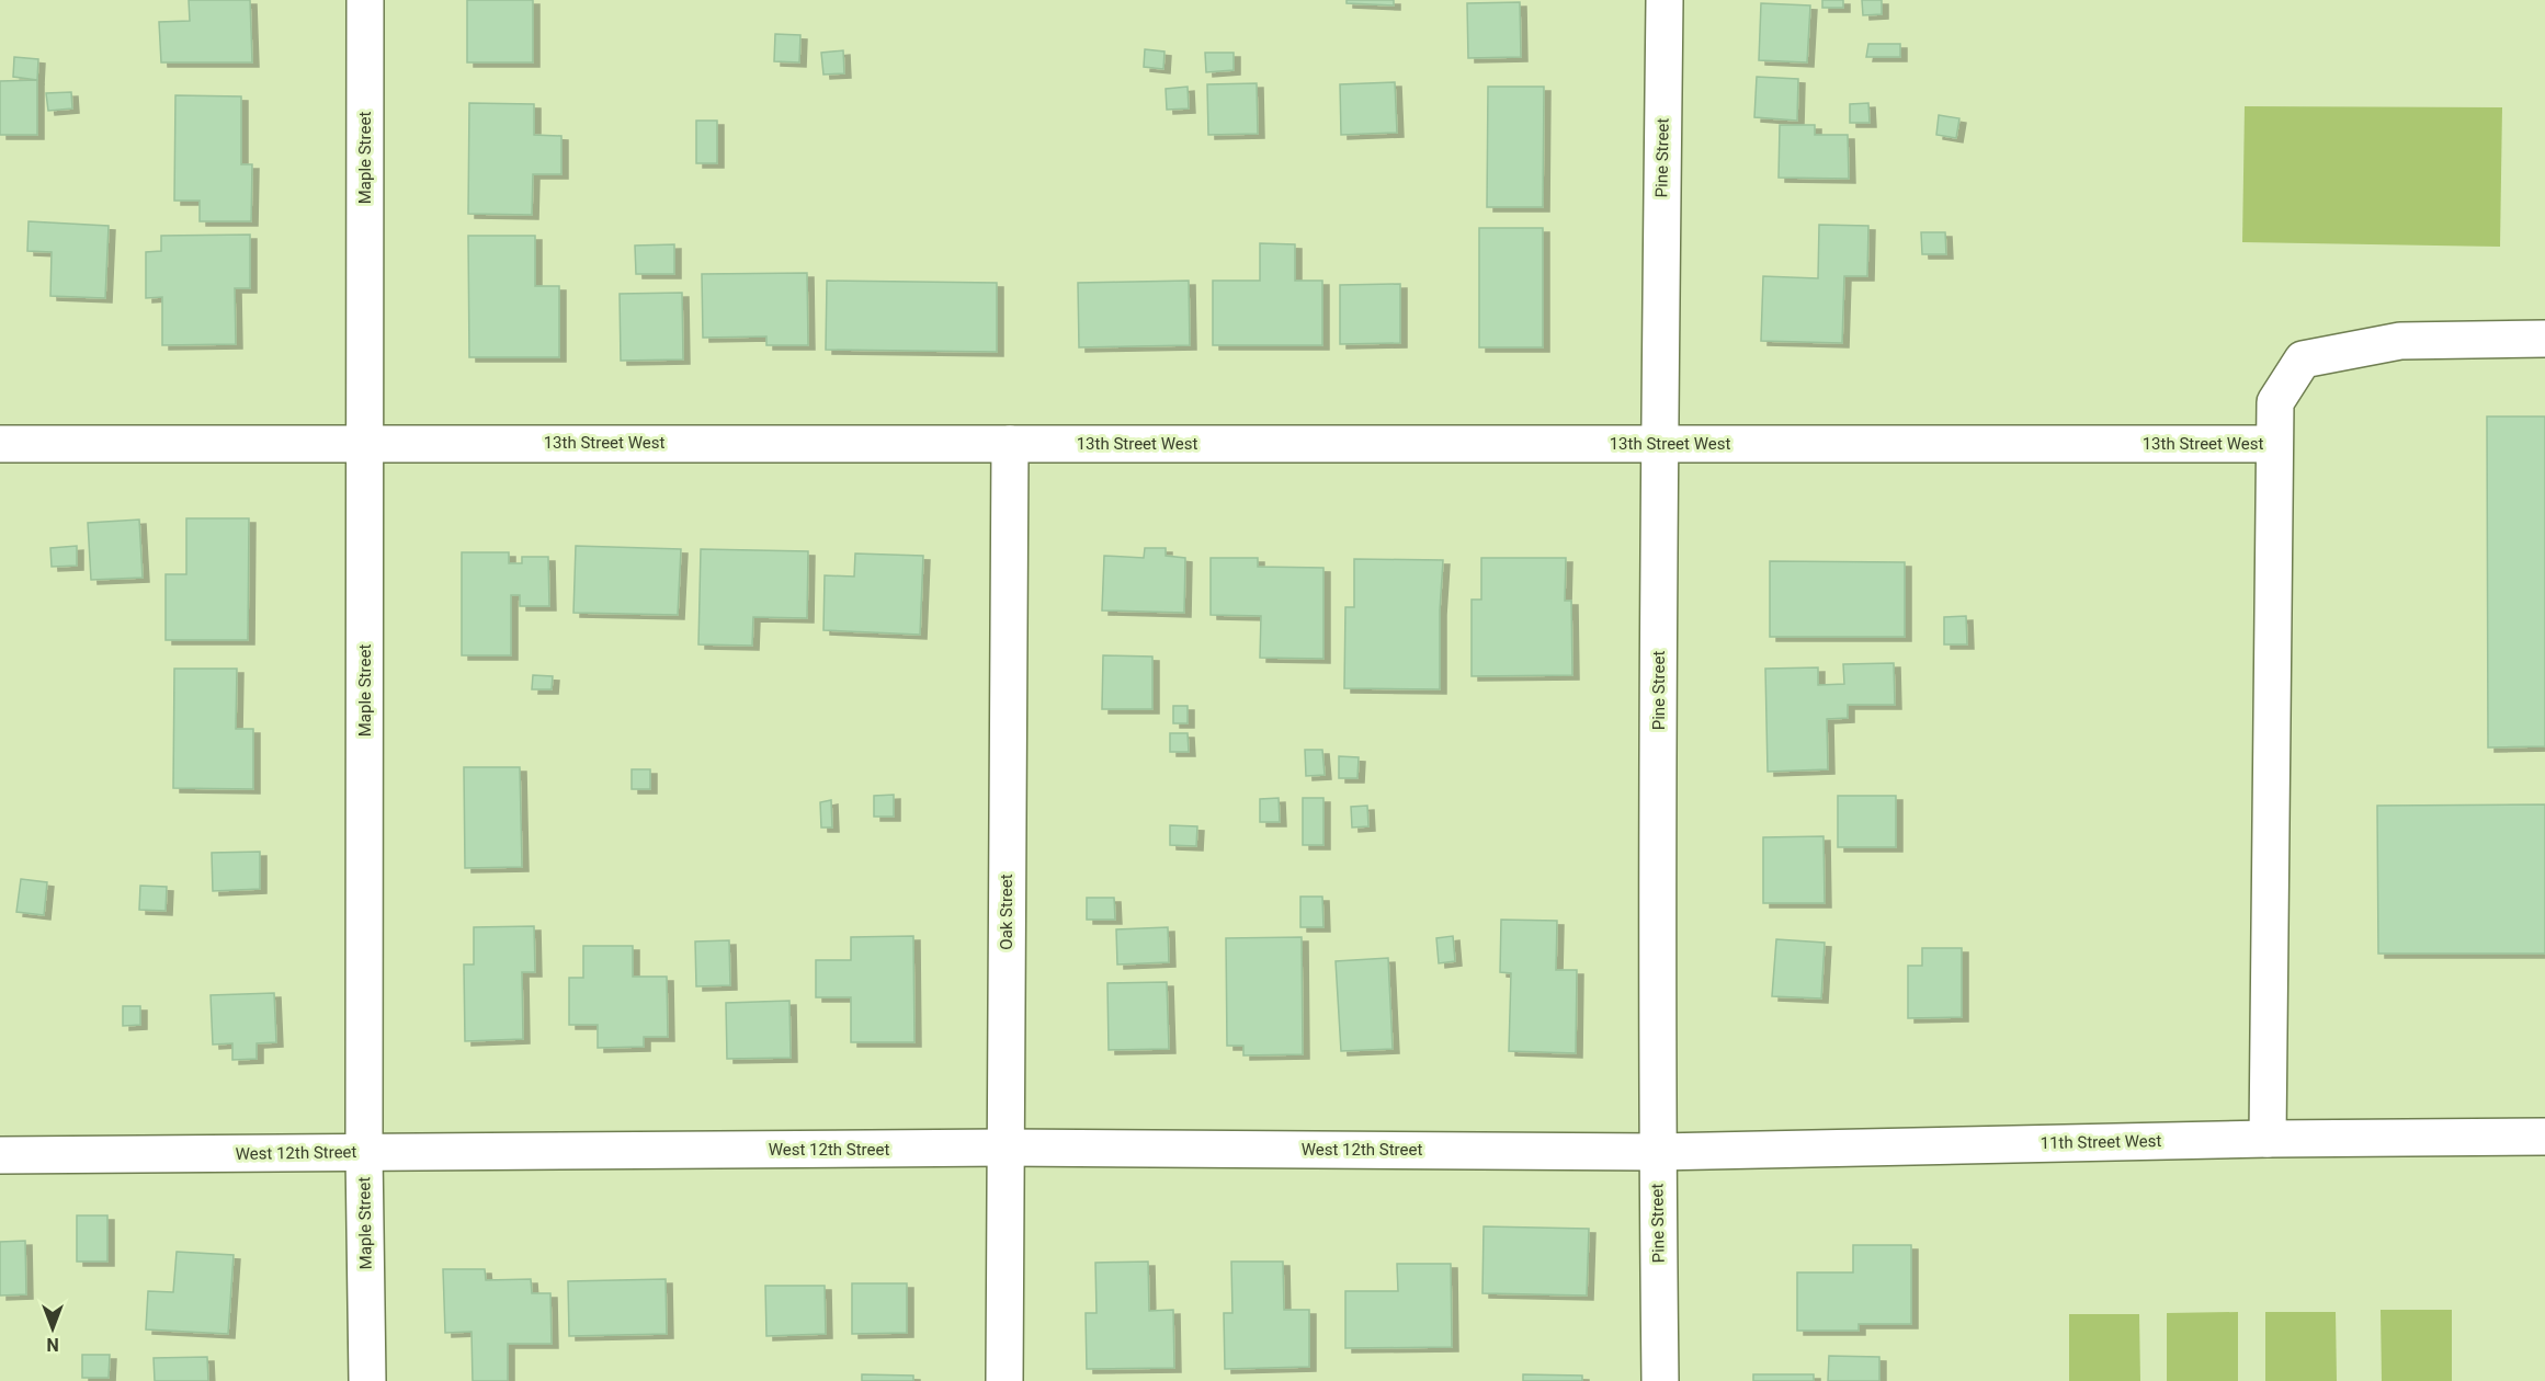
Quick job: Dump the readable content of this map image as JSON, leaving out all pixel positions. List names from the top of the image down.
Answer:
{
  "streets": {
    "street": [
      "Maple Street",
      "Pine Street",
      "13th Street West",
      "Oak Street",
      "11th Street West",
      "West 12th Street"
    ]
  },
  "crossings": [
    ["Maple Street", "13th Street West"],
    ["Maple Street", "West 12th Street"],
    ["Pine Street", "13th Street West"],
    ["Pine Street", "11th Street West"],
    ["Pine Street", "West 12th Street"],
    ["13th Street West", "Oak Street"],
    ["Oak Street", "West 12th Street"],
    ["11th Street West", "West 12th Street"]
  ],
  "north": "bottom"
}
